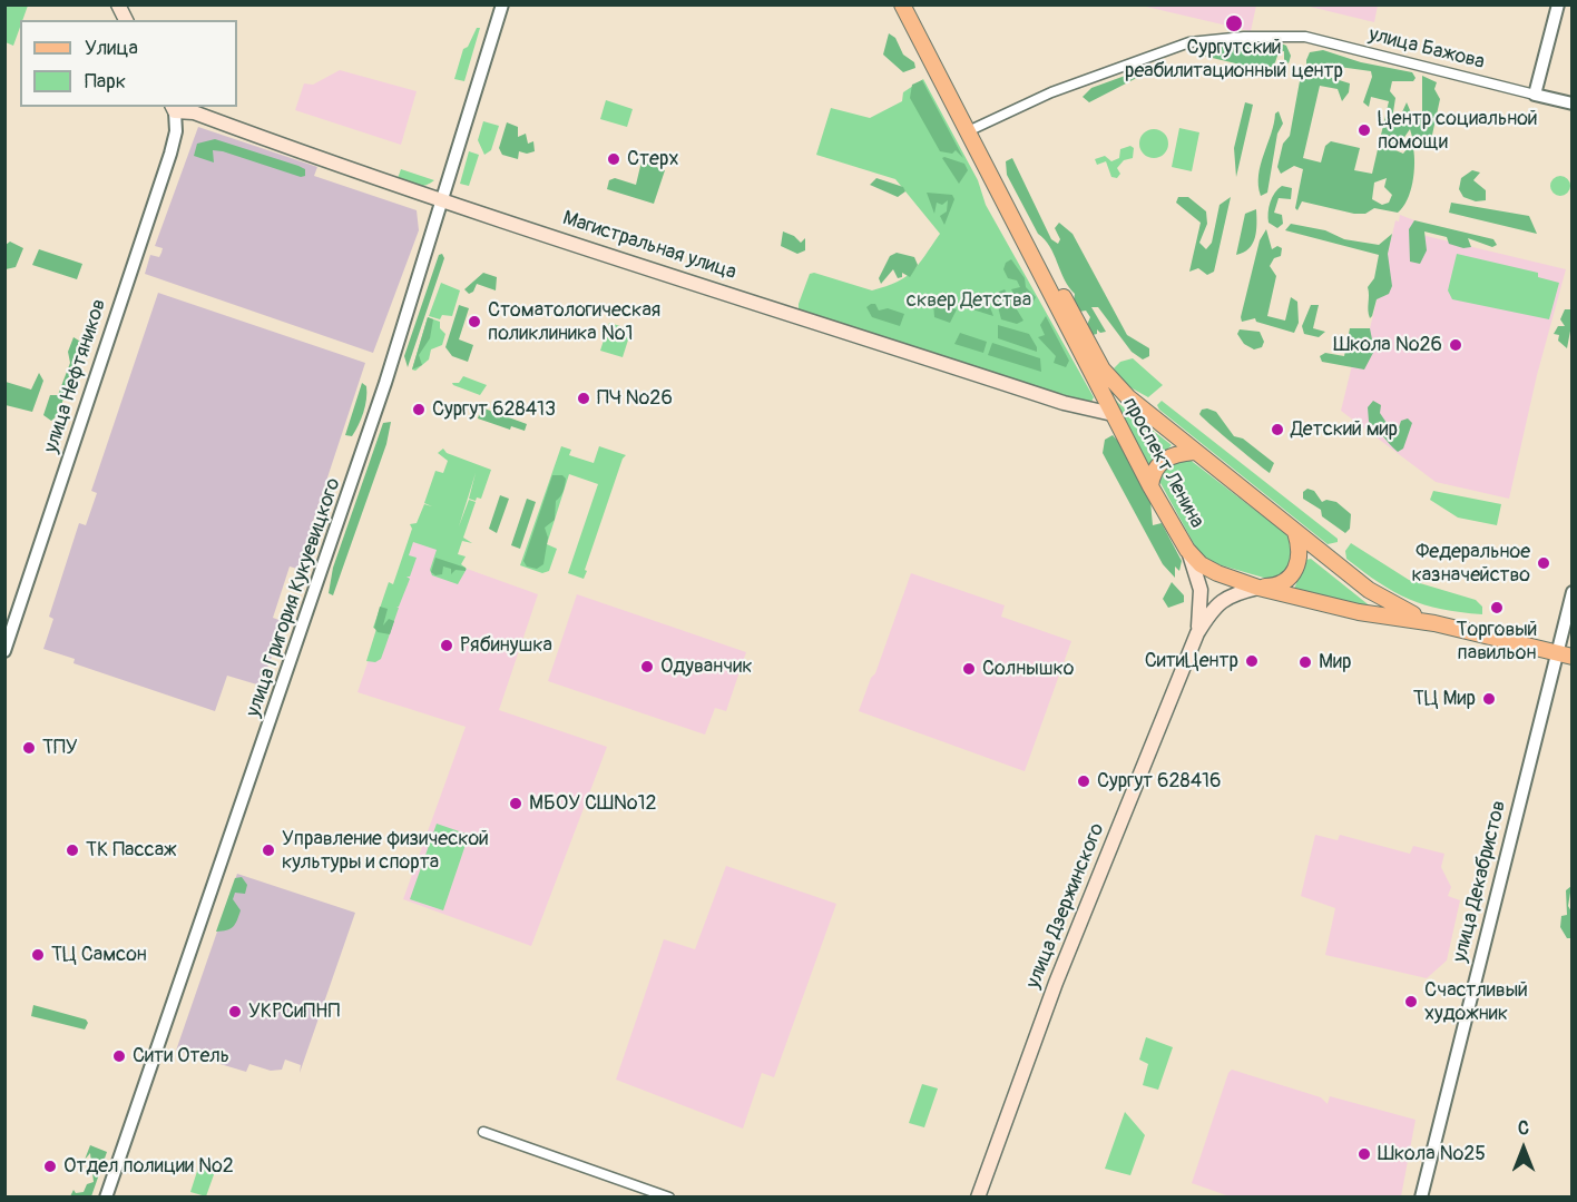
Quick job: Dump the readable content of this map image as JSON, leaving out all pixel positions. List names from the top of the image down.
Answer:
{
  "streets": {
    "main road": ["Магистральная улица", "проспект Ленина", "улица Дзержинского"],
    "street": [
      "улица Бажова",
      "улица Нефтяников",
      "улица Григория Кукуевицкого",
      "улица Декабристов"
    ]
  },
  "crossings": [
    ["улица Бажова", "проспект Ленина"],
    ["Магистральная улица", "улица Нефтяников"],
    ["Магистральная улица", "проспект Ленина"],
    ["Магистральная улица", "улица Григория Кукуевицкого"],
    ["проспект Ленина", "улица Декабристов"],
    ["проспект Ленина", "улица Дзержинского"]
  ],
  "parks": ["сквер Детства"],
  "places": [
    "Сургутский реабилитационный центр",
    "Центр социальной помощи",
    "Стерх",
    "Стоматологическая поликлиника №1",
    "Школа №26",
    "ПЧ №26",
    "Сургут 628413",
    "Детский мир",
    "Федеральное казначейство",
    "Торговый павильон",
    "Рябинушка",
    "СитиЦентр",
    "Мир",
    "Одуванчик",
    "Солнышко",
    "ТЦ Мир",
    "ТПУ",
    "Сургут 628416",
    "МБОУ СШ№12",
    "ТК Пассаж",
    "Управление физической культуры и спорта",
    "ТЦ Самсон",
    "Счастливый художник",
    "УКРСиПНП",
    "Сити Отель",
    "Школа №25",
    "Отдел полиции №2"
  ],
  "legend": ["Улица", "Парк"],
  "north": "top"
}
